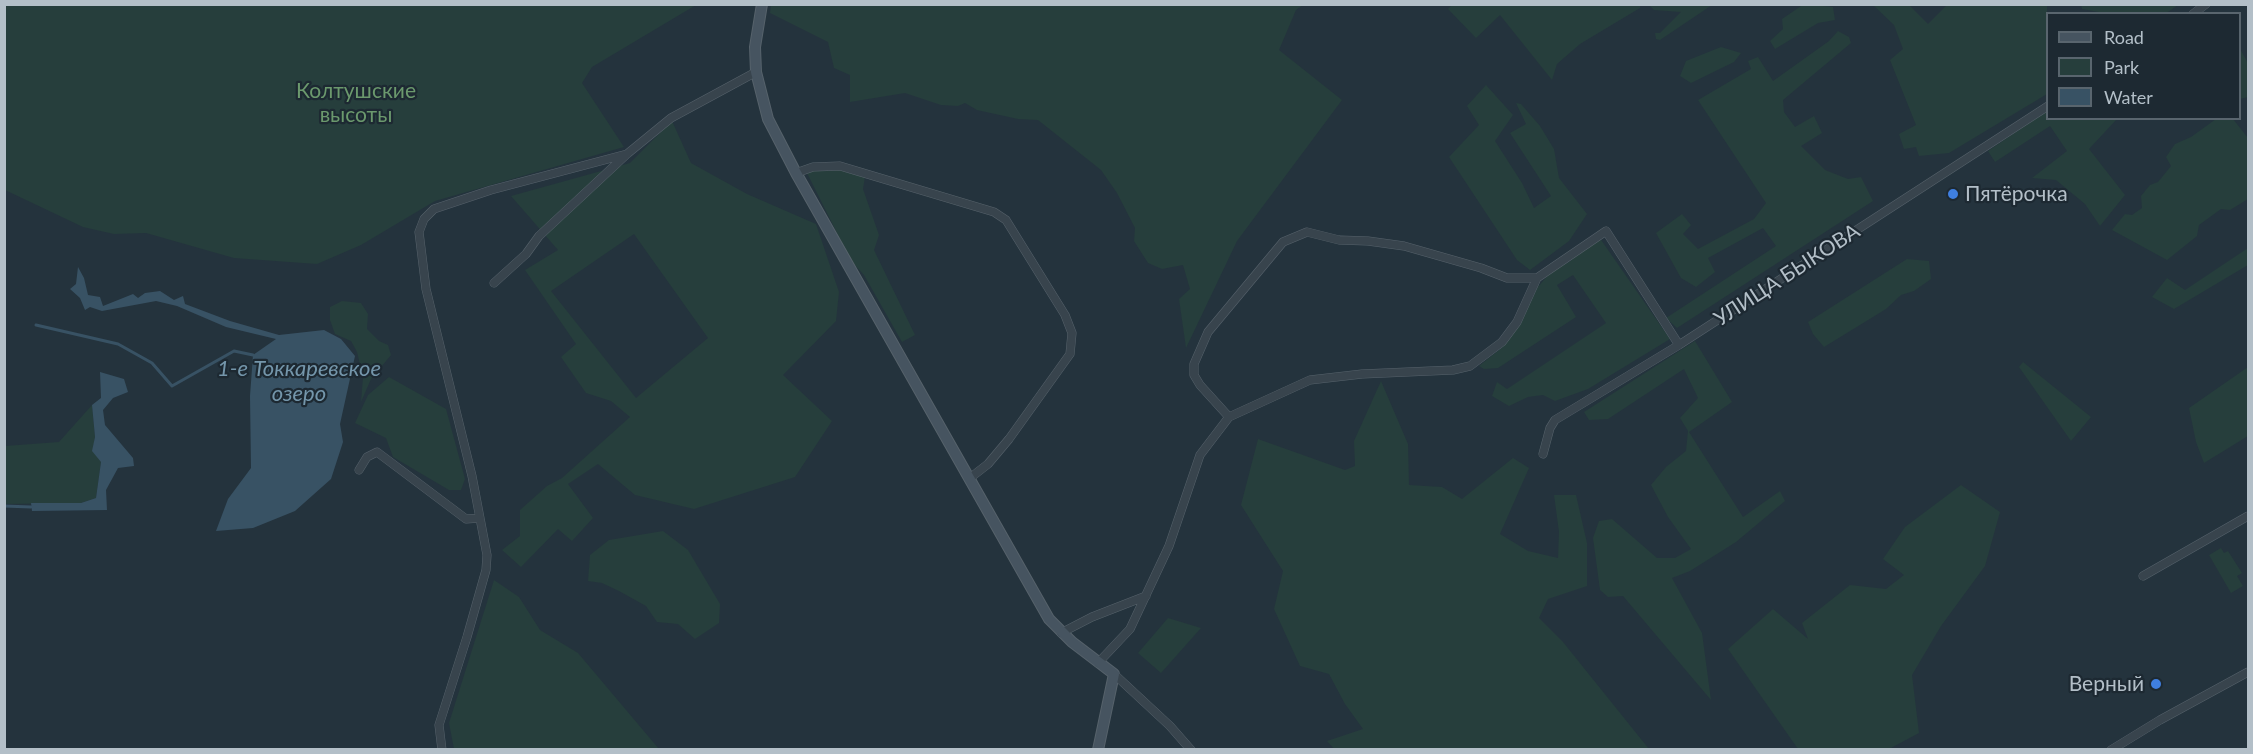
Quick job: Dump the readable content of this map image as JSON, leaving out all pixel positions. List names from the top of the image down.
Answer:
{
  "streets": {
    "street": ["УЛИЦА БЫКОВА"]
  },
  "water": ["1-е Токкаревское озеро"],
  "parks": ["Колтушские высоты"],
  "places": ["Пятёрочка", "Верный"],
  "legend": ["Road", "Park", "Water"]
}
